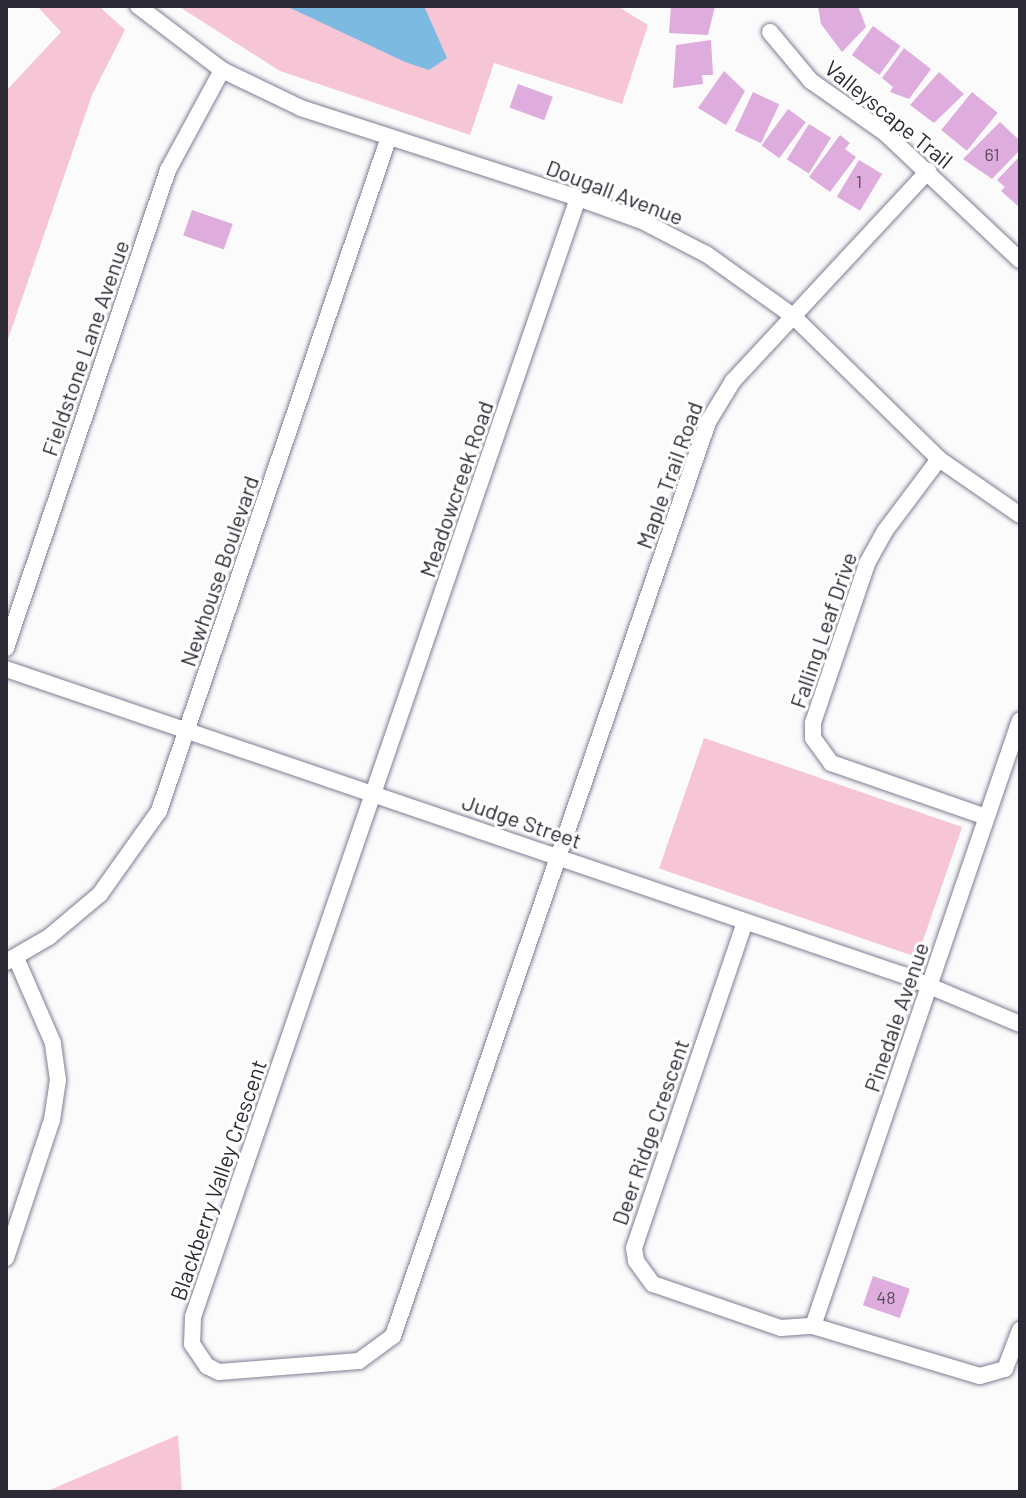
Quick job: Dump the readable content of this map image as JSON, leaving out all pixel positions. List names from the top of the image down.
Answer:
{
  "streets": {
    "street": [
      "Valleyscape Trail",
      "Dougall Avenue",
      "Fieldstone Lane Avenue",
      "Maple Trail Road",
      "Meadowcreek Road",
      "Newhouse Boulevard",
      "Falling Leaf Drive",
      "Judge Street",
      "Pinedale Avenue",
      "Deer Ridge Crescent",
      "Blackberry Valley Crescent"
    ]
  },
  "crossings": [
    ["Valleyscape Trail", "Maple Trail Road"],
    ["Dougall Avenue", "Fieldstone Lane Avenue"],
    ["Dougall Avenue", "Maple Trail Road"],
    ["Dougall Avenue", "Meadowcreek Road"],
    ["Dougall Avenue", "Newhouse Boulevard"],
    ["Dougall Avenue", "Falling Leaf Drive"],
    ["Maple Trail Road", "Judge Street"],
    ["Maple Trail Road", "Blackberry Valley Crescent"],
    ["Meadowcreek Road", "Judge Street"],
    ["Meadowcreek Road", "Blackberry Valley Crescent"],
    ["Newhouse Boulevard", "Judge Street"],
    ["Falling Leaf Drive", "Pinedale Avenue"],
    ["Judge Street", "Pinedale Avenue"],
    ["Judge Street", "Deer Ridge Crescent"],
    ["Judge Street", "Blackberry Valley Crescent"],
    ["Pinedale Avenue", "Deer Ridge Crescent"]
  ],
  "house_numbers": ["61", "1", "48"]
}
